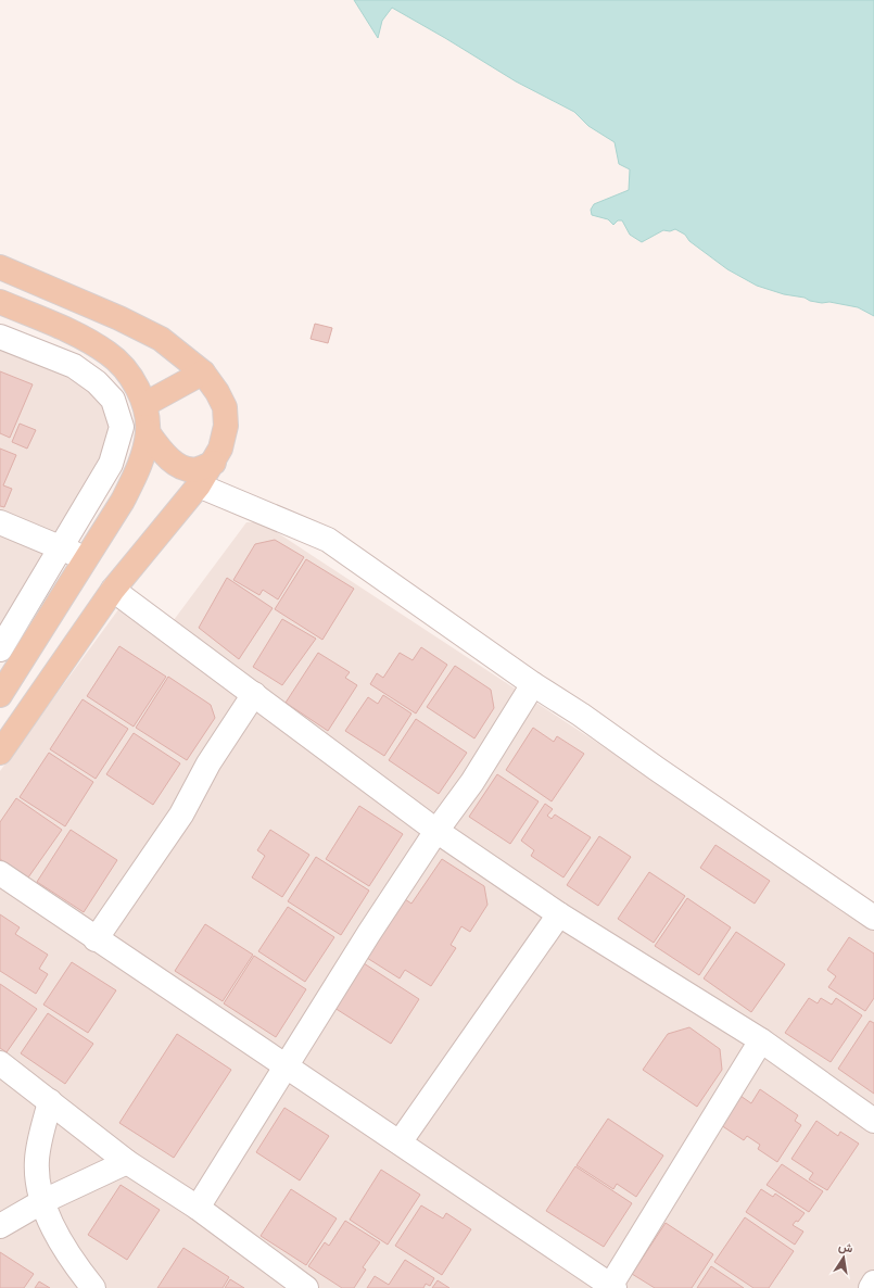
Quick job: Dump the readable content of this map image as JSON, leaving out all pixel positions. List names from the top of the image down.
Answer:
{
  "north": "top"
}
